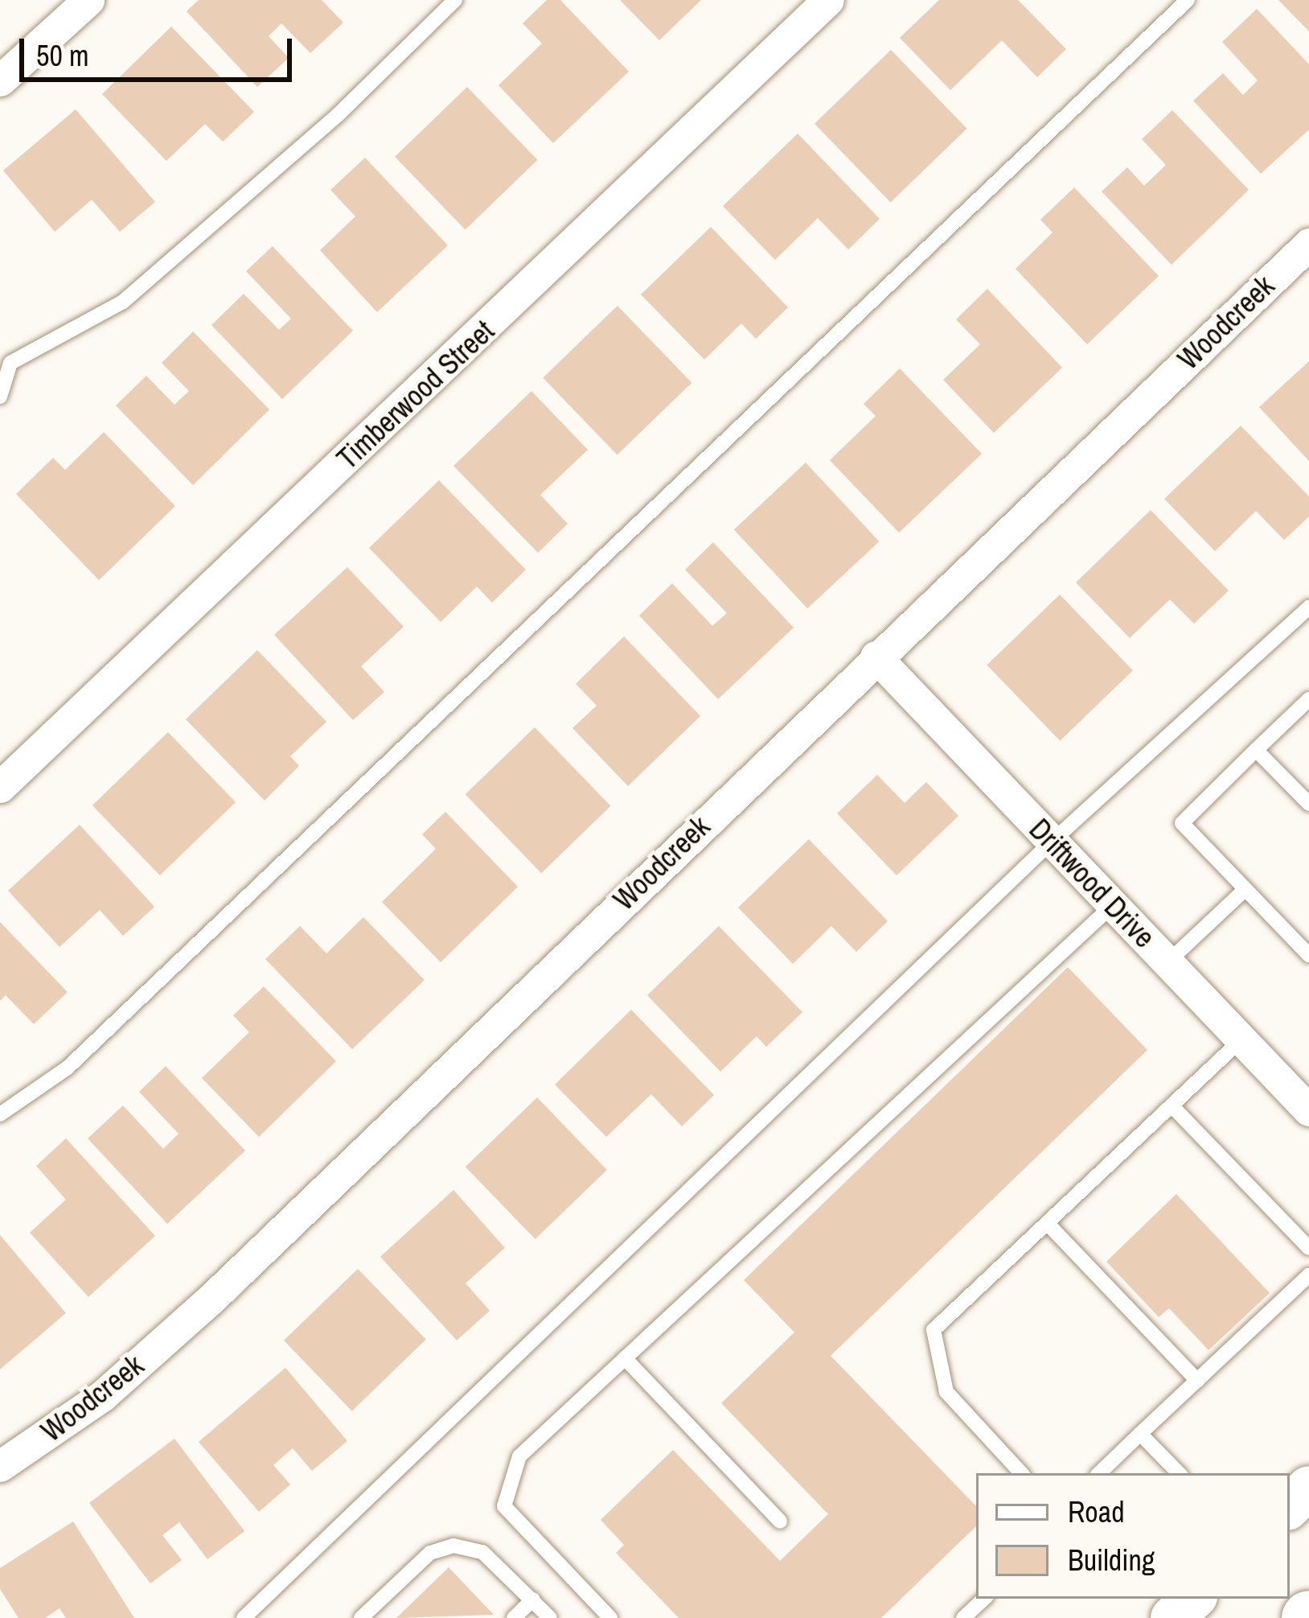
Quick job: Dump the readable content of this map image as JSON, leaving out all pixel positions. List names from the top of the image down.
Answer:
{
  "streets": {
    "street": ["Woodcreek", "Timberwood Street", "Driftwood Drive"]
  },
  "crossings": [
    ["Woodcreek", "Driftwood Drive"]
  ],
  "legend": ["Road", "Building"],
  "scale_bar": "50 m"
}
